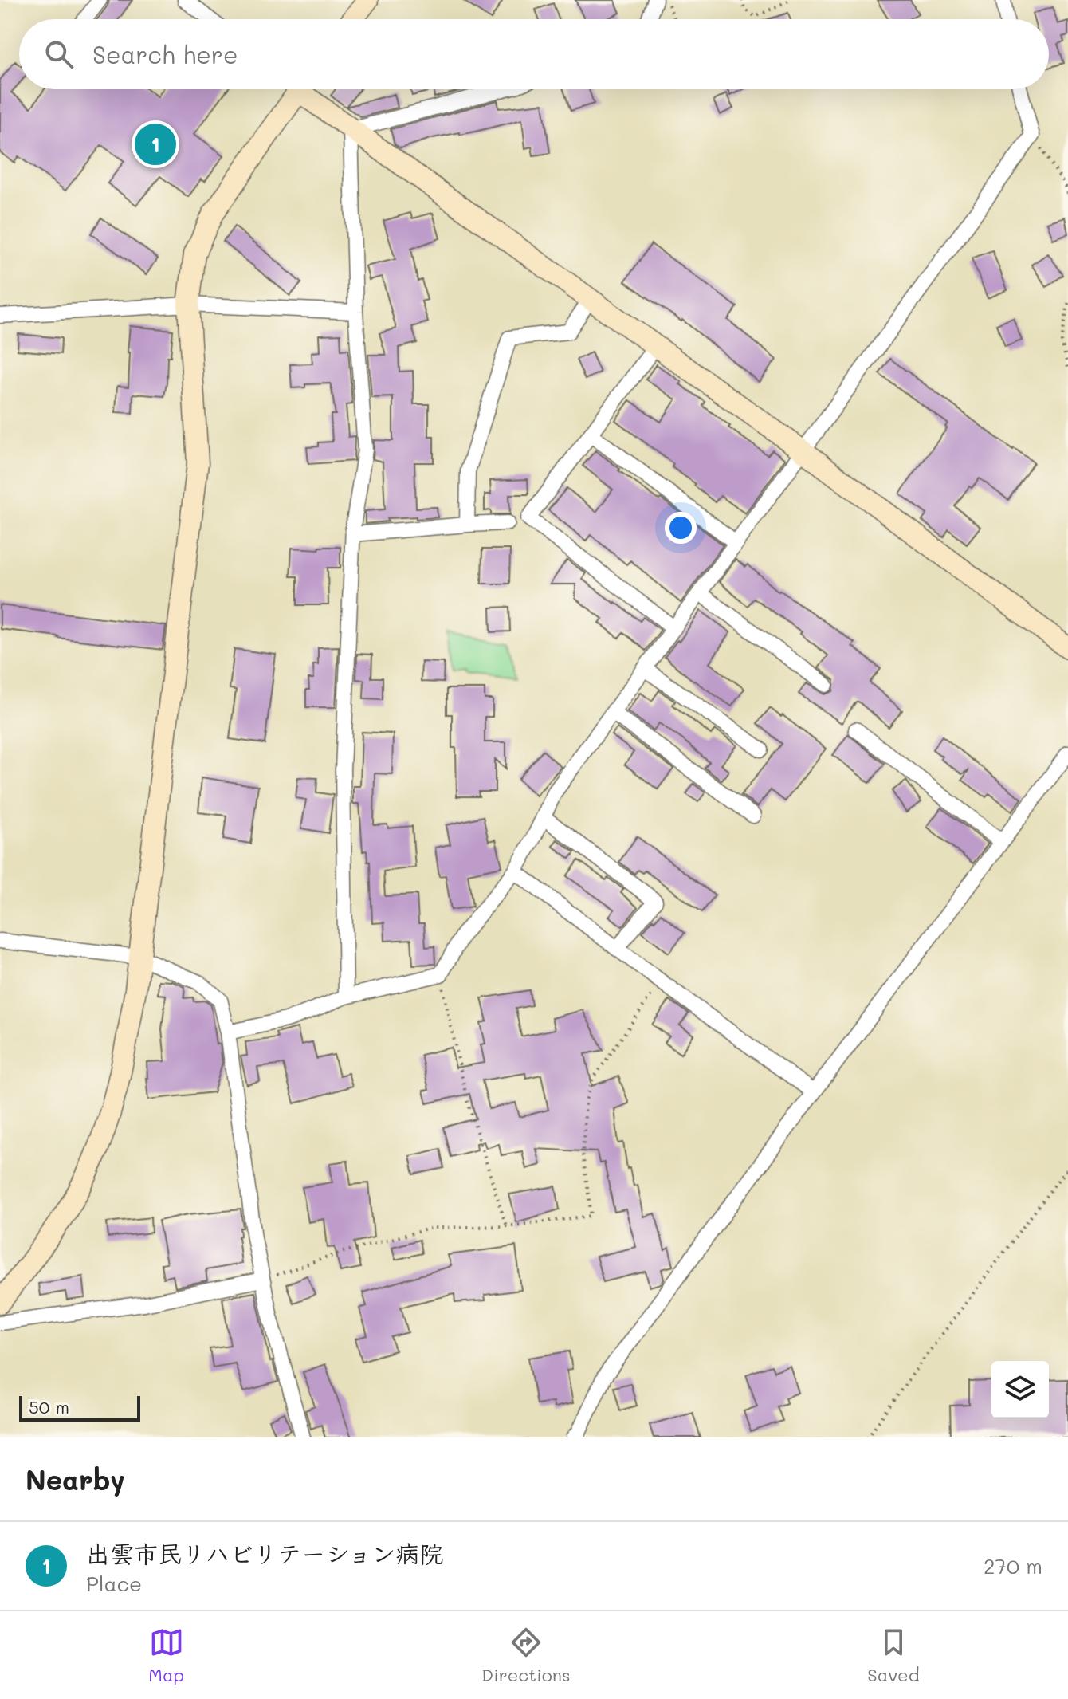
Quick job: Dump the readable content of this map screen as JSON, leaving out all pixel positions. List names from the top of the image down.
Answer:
{
  "scale_bar": "50 m",
  "page": {
    "search": "Search here",
    "pins": "1",
    "scale": "50 m",
    "heading": "Nearby",
    "list": [
      {
        "mark": "1",
        "name": "出雲市民リハビリテーション病院",
        "note": "Place",
        "value": "270 m"
      }
    ],
    "nav": ["Map", "Directions", "Saved"]
  }
}
